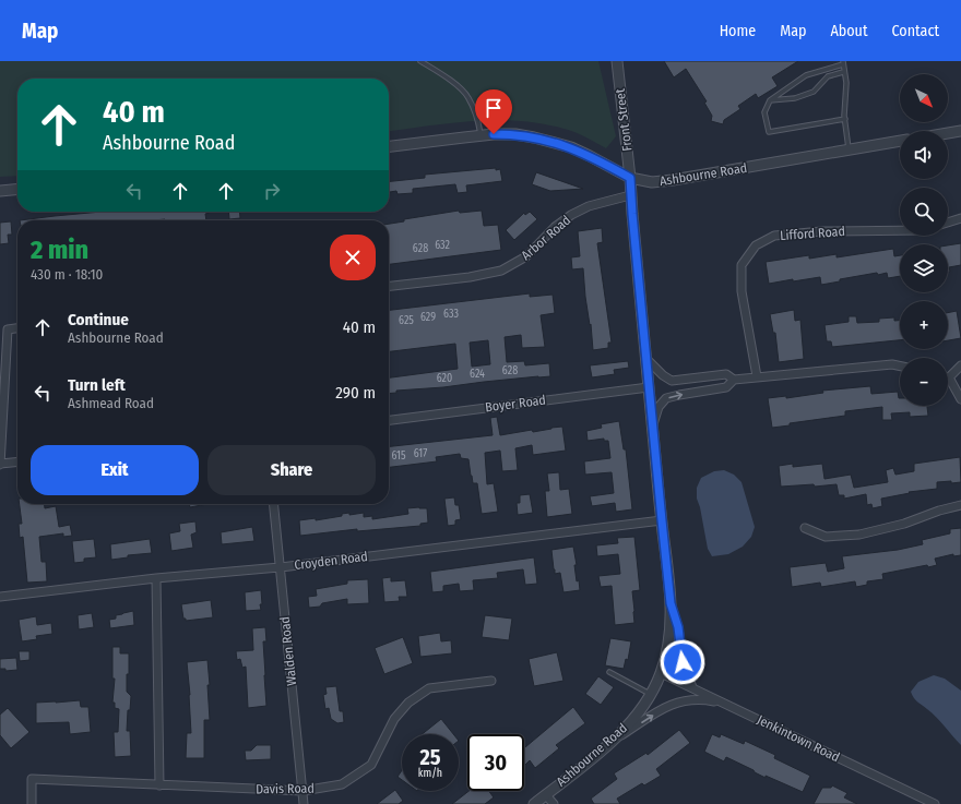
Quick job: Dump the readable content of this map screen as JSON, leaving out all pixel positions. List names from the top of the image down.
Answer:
{
  "streets": {
    "street": [
      "Front Street",
      "Ashbourne Road",
      "Lifford Road",
      "Arbor Road",
      "Boyer Road",
      "Croyden Road",
      "Walden Road",
      "Jenkintown Road",
      "Davis Road"
    ]
  },
  "crossings": [
    ["Front Street", "Ashbourne Road"],
    ["Ashbourne Road", "Arbor Road"],
    ["Ashbourne Road", "Boyer Road"],
    ["Ashbourne Road", "Croyden Road"],
    ["Ashbourne Road", "Jenkintown Road"],
    ["Croyden Road", "Walden Road"],
    ["Walden Road", "Davis Road"]
  ],
  "house_numbers": [
    "632",
    "628",
    "633",
    "629",
    "625",
    "628",
    "624",
    "620",
    "617",
    "615"
  ],
  "north": "bottom right",
  "page": {
    "header": "Map",
    "nav": [
      "Home",
      "Map",
      "About",
      "Contact"
    ],
    "map_buttons": ["+", "−"],
    "turn": ["40 m", "Ashbourne Road"],
    "heading": ["2 min", "430 m · 18:10"],
    "list": [
      {
        "name": "Continue",
        "note": "Ashbourne Road",
        "value": "40 m"
      },
      {
        "name": "Turn left",
        "note": "Ashmead Road",
        "value": "290 m"
      }
    ],
    "buttons": ["Exit", "Share"],
    "speed": "25 km/h",
    "limit": "30"
  }
}
